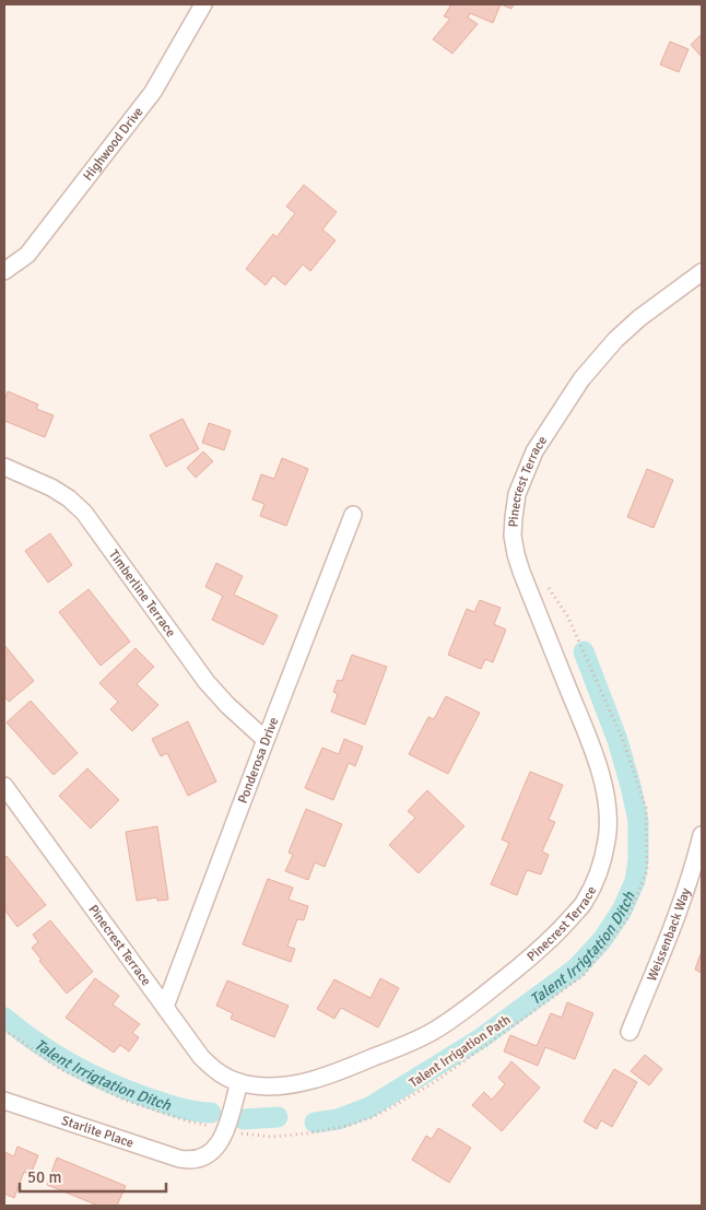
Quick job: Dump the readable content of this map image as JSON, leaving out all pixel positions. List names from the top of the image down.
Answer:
{
  "streets": {
    "street": [
      "Highwood Drive",
      "Pinecrest Terrace",
      "Timberline Terrace",
      "Ponderosa Drive",
      "Weissenback Way",
      "Starlite Place"
    ],
    "path": ["Talent Irrigation Path"]
  },
  "crossings": [
    ["Pinecrest Terrace", "Ponderosa Drive"],
    ["Pinecrest Terrace", "Starlite Place"],
    ["Timberline Terrace", "Ponderosa Drive"],
    ["Talent Irrigation Path", "Starlite Place"]
  ],
  "water": ["Talent Irrigtation Ditch"],
  "scale_bar": "50 m"
}
